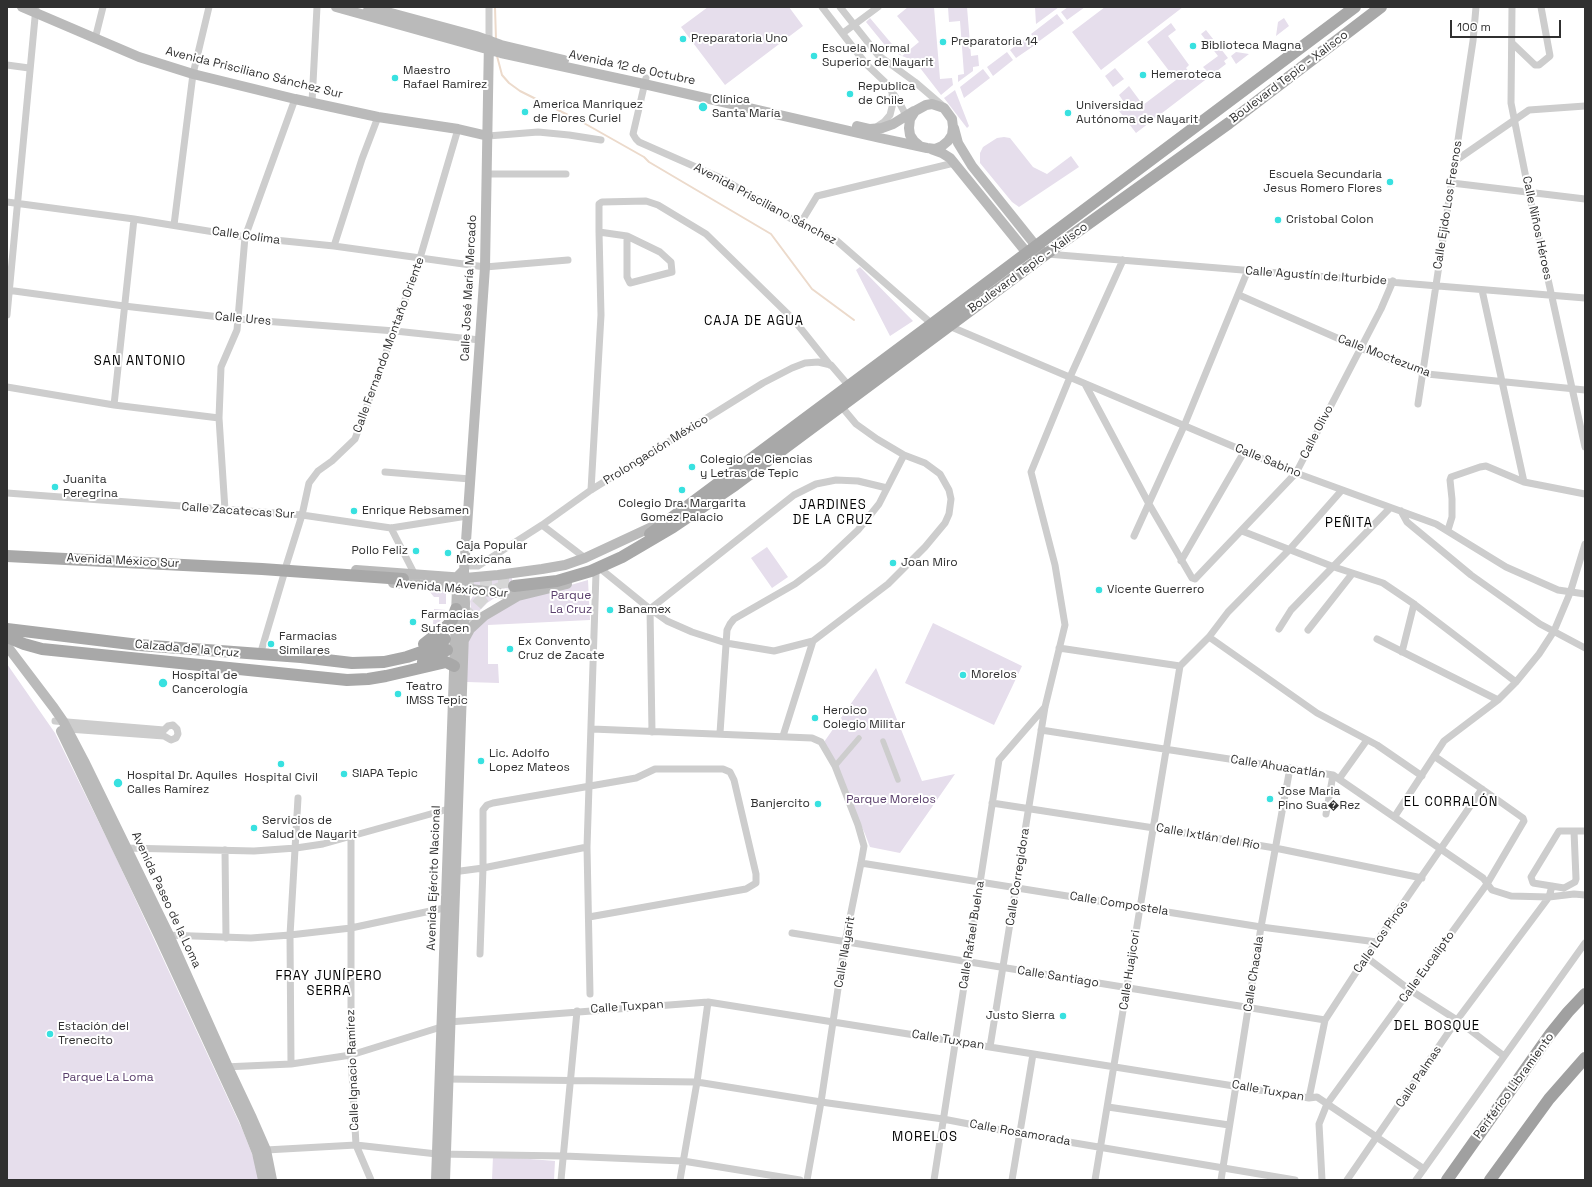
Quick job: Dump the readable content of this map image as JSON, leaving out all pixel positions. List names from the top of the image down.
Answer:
{
  "streets": {
    "highway": ["Periférico Libramiento"],
    "main road": [
      "Avenida 12 de Octubre",
      "Avenida Prisciliano Sánchez Sur",
      "Boulevard Tepic - Xalisco",
      "Calle José María Mercado",
      "Avenida México Sur",
      "Calzada de la Cruz",
      "Avenida Ejército Nacional",
      "Avenida Paseo de la Loma"
    ],
    "street": [
      "Avenida Prisciliano Sánchez",
      "Calle Ejido Los Fresnos",
      "Calle Niños Héroes",
      "Calle Colima",
      "Calle Agustín de Iturbide",
      "Calle Ures",
      "Calle Fernando Montaño Oriente",
      "Calle Moctezuma",
      "Calle Olivo",
      "Prolongación México",
      "Calle Sabino",
      "Calle Zacatecas Sur",
      "Calle Ahuacatlán",
      "Calle Ixtlán del Río",
      "Calle Corregidora",
      "Calle Compostela",
      "Calle Rafael Buelna",
      "Calle Los Pinos",
      "Calle Nayarit",
      "Calle Eucalipto",
      "Calle Huajicori",
      "Calle Chacala",
      "Calle Santiago",
      "Calle Tuxpan",
      "Calle Ignacio Ramírez",
      "Calle Palmas",
      "Calle Rosamorada"
    ]
  },
  "crossings": [
    ["Avenida 12 de Octubre", "Boulevard Tepic - Xalisco"],
    ["Avenida 12 de Octubre", "Avenida Prisciliano Sánchez"],
    ["Avenida 12 de Octubre", "Calle Agustín de Iturbide"],
    ["Avenida 12 de Octubre", "Calle José María Mercado"],
    ["Avenida Prisciliano Sánchez Sur", "Calle José María Mercado"],
    ["Avenida Prisciliano Sánchez Sur", "Calle Fernando Montaño Oriente"],
    ["Boulevard Tepic - Xalisco", "Avenida Prisciliano Sánchez"],
    ["Boulevard Tepic - Xalisco", "Calle Agustín de Iturbide"],
    ["Boulevard Tepic - Xalisco", "Calle Sabino"],
    ["Boulevard Tepic - Xalisco", "Avenida México Sur"],
    ["Calle Ejido Los Fresnos", "Calle Agustín de Iturbide"],
    ["Calle Ejido Los Fresnos", "Calle Moctezuma"],
    ["Calle Niños Héroes", "Calle Agustín de Iturbide"],
    ["Calle Niños Héroes", "Calle Moctezuma"],
    ["Calle Colima", "Calle José María Mercado"],
    ["Calle Colima", "Calle Fernando Montaño Oriente"],
    ["Calle Agustín de Iturbide", "Calle Olivo"],
    ["Calle José María Mercado", "Calle Ures"],
    ["Calle José María Mercado", "Prolongación México"],
    ["Calle José María Mercado", "Calle Zacatecas Sur"],
    ["Calle José María Mercado", "Avenida México Sur"],
    ["Calle José María Mercado", "Avenida Ejército Nacional"],
    ["Calle Ures", "Calle Fernando Montaño Oriente"],
    ["Calle Fernando Montaño Oriente", "Calle Zacatecas Sur"],
    ["Calle Fernando Montaño Oriente", "Avenida México Sur"],
    ["Calle Fernando Montaño Oriente", "Calzada de la Cruz"],
    ["Calle Moctezuma", "Calle Olivo"],
    ["Calle Olivo", "Calle Sabino"],
    ["Prolongación México", "Avenida México Sur"],
    ["Prolongación México", "Avenida Ejército Nacional"],
    ["Calle Sabino", "Calle Corregidora"],
    ["Avenida México Sur", "Avenida Ejército Nacional"],
    ["Calle Ahuacatlán", "Calle Corregidora"],
    ["Calle Ahuacatlán", "Calle Los Pinos"],
    ["Calle Ahuacatlán", "Calle Eucalipto"],
    ["Calle Ahuacatlán", "Calle Huajicori"],
    ["Calle Ahuacatlán", "Calle Chacala"],
    ["Calle Ahuacatlán", "Calle Palmas"],
    ["Calle Ixtlán del Río", "Calle Corregidora"],
    ["Calle Ixtlán del Río", "Calle Rafael Buelna"],
    ["Calle Ixtlán del Río", "Calle Los Pinos"],
    ["Calle Ixtlán del Río", "Calle Huajicori"],
    ["Calle Ixtlán del Río", "Calle Chacala"],
    ["Calle Corregidora", "Calle Compostela"],
    ["Calle Corregidora", "Calle Rafael Buelna"],
    ["Calle Corregidora", "Calle Santiago"],
    ["Calle Corregidora", "Calle Tuxpan"],
    ["Avenida Ejército Nacional", "Calle Tuxpan"],
    ["Avenida Ejército Nacional", "Calle Rosamorada"],
    ["Avenida Paseo de la Loma", "Calle Tuxpan"],
    ["Calle Compostela", "Calle Rafael Buelna"],
    ["Calle Compostela", "Calle Los Pinos"],
    ["Calle Compostela", "Calle Nayarit"],
    ["Calle Compostela", "Calle Huajicori"],
    ["Calle Compostela", "Calle Chacala"],
    ["Calle Rafael Buelna", "Calle Santiago"],
    ["Calle Rafael Buelna", "Calle Tuxpan"],
    ["Calle Rafael Buelna", "Calle Rosamorada"],
    ["Calle Los Pinos", "Calle Eucalipto"],
    ["Calle Los Pinos", "Calle Santiago"],
    ["Calle Los Pinos", "Calle Tuxpan"],
    ["Calle Nayarit", "Calle Santiago"],
    ["Calle Nayarit", "Calle Tuxpan"],
    ["Calle Nayarit", "Calle Rosamorada"],
    ["Calle Eucalipto", "Calle Tuxpan"],
    ["Calle Huajicori", "Calle Santiago"],
    ["Calle Huajicori", "Calle Tuxpan"],
    ["Calle Huajicori", "Calle Rosamorada"],
    ["Calle Chacala", "Calle Santiago"],
    ["Calle Chacala", "Calle Tuxpan"],
    ["Calle Chacala", "Calle Rosamorada"],
    ["Calle Tuxpan", "Calle Ignacio Ramírez"],
    ["Calle Tuxpan", "Calle Palmas"]
  ],
  "districts": [
    "CAJA DE AGUA",
    "SAN ANTONIO",
    "JARDINES DE LA CRUZ",
    "PEÑITA",
    "EL CORRALÓN",
    "FRAY JUNÍPERO SERRA",
    "DEL BOSQUE",
    "MORELOS"
  ],
  "parks": ["Parque La Cruz", "Parque Morelos", "Parque La Loma"],
  "places": [
    "Preparatoria Uno",
    "Preparatoria 14",
    "Biblioteca Magna",
    "Escuela Normal Superior de Nayarit",
    "Hemeroteca",
    "Maestro Rafael Ramirez",
    "Republica de Chile",
    "Clínica Santa María",
    "America Manriquez de Flores Curiel",
    "Universidad Autónoma de Nayarit",
    "Escuela Secundaria Jesus Romero Flores",
    "Cristobal Colon",
    "Colegio de Ciencias y Letras de Tepic",
    "Juanita Peregrina",
    "Colegio Dra. Margarita Gomez Palacio",
    "Enrique Rebsamen",
    "Pollo Feliz",
    "Caja Popular Mexicana",
    "Joan Miro",
    "Vicente Guerrero",
    "Banamex",
    "Farmacias Sufacen",
    "Farmacias Similares",
    "Ex Convento Cruz de Zacate",
    "Morelos",
    "Hospital de Cancerología",
    "Teatro IMSS Tepic",
    "Heroico Colegio Militar",
    "Lic. Adolfo Lopez Mateos",
    "Hospital Civil",
    "SIAPA Tepic",
    "Hospital Dr. Aquiles Calles Ramírez",
    "Jose Maria Pino Sua�Rez",
    "Banjercito",
    "Servicios de Salud de Nayarit",
    "Justo Sierra",
    "Estación del Trenecito"
  ],
  "scale_bar": "100 m"
}
